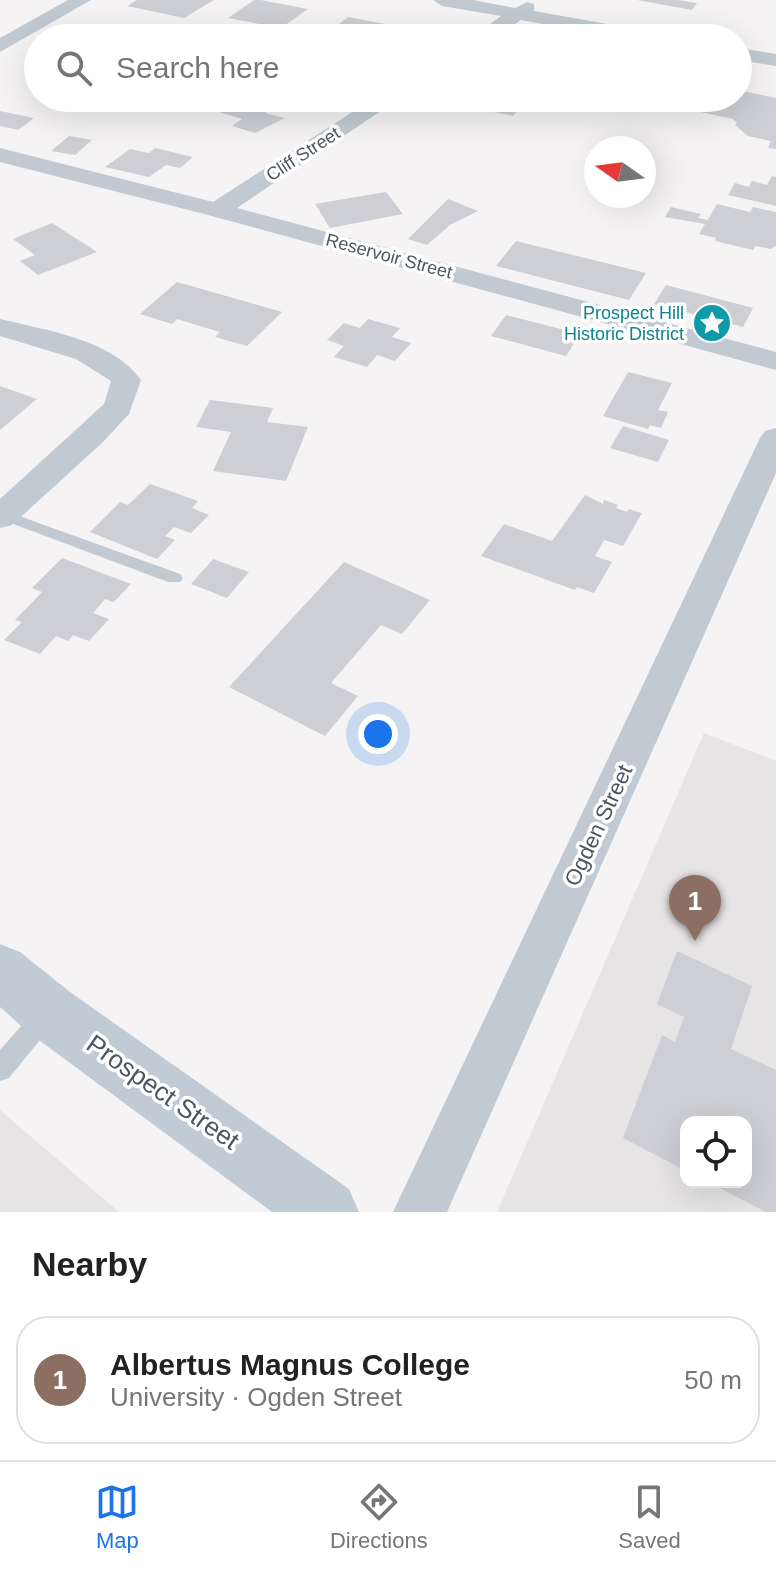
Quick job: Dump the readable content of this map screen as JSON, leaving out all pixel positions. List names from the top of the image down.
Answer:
{
  "streets": {
    "main road": ["Prospect Street"],
    "street": ["Cliff Street", "Reservoir Street", "Ogden Street"]
  },
  "crossings": [
    ["Cliff Street", "Reservoir Street"]
  ],
  "places": {
    "place": ["Prospect Hill Historic District"]
  },
  "north": "left",
  "page": {
    "search": "Search here",
    "pins": "1",
    "heading": "Nearby",
    "list": [
      {
        "mark": "1",
        "name": "Albertus Magnus College",
        "note": "University · Ogden Street",
        "value": "50 m"
      }
    ],
    "nav": ["Map", "Directions", "Saved"]
  }
}
